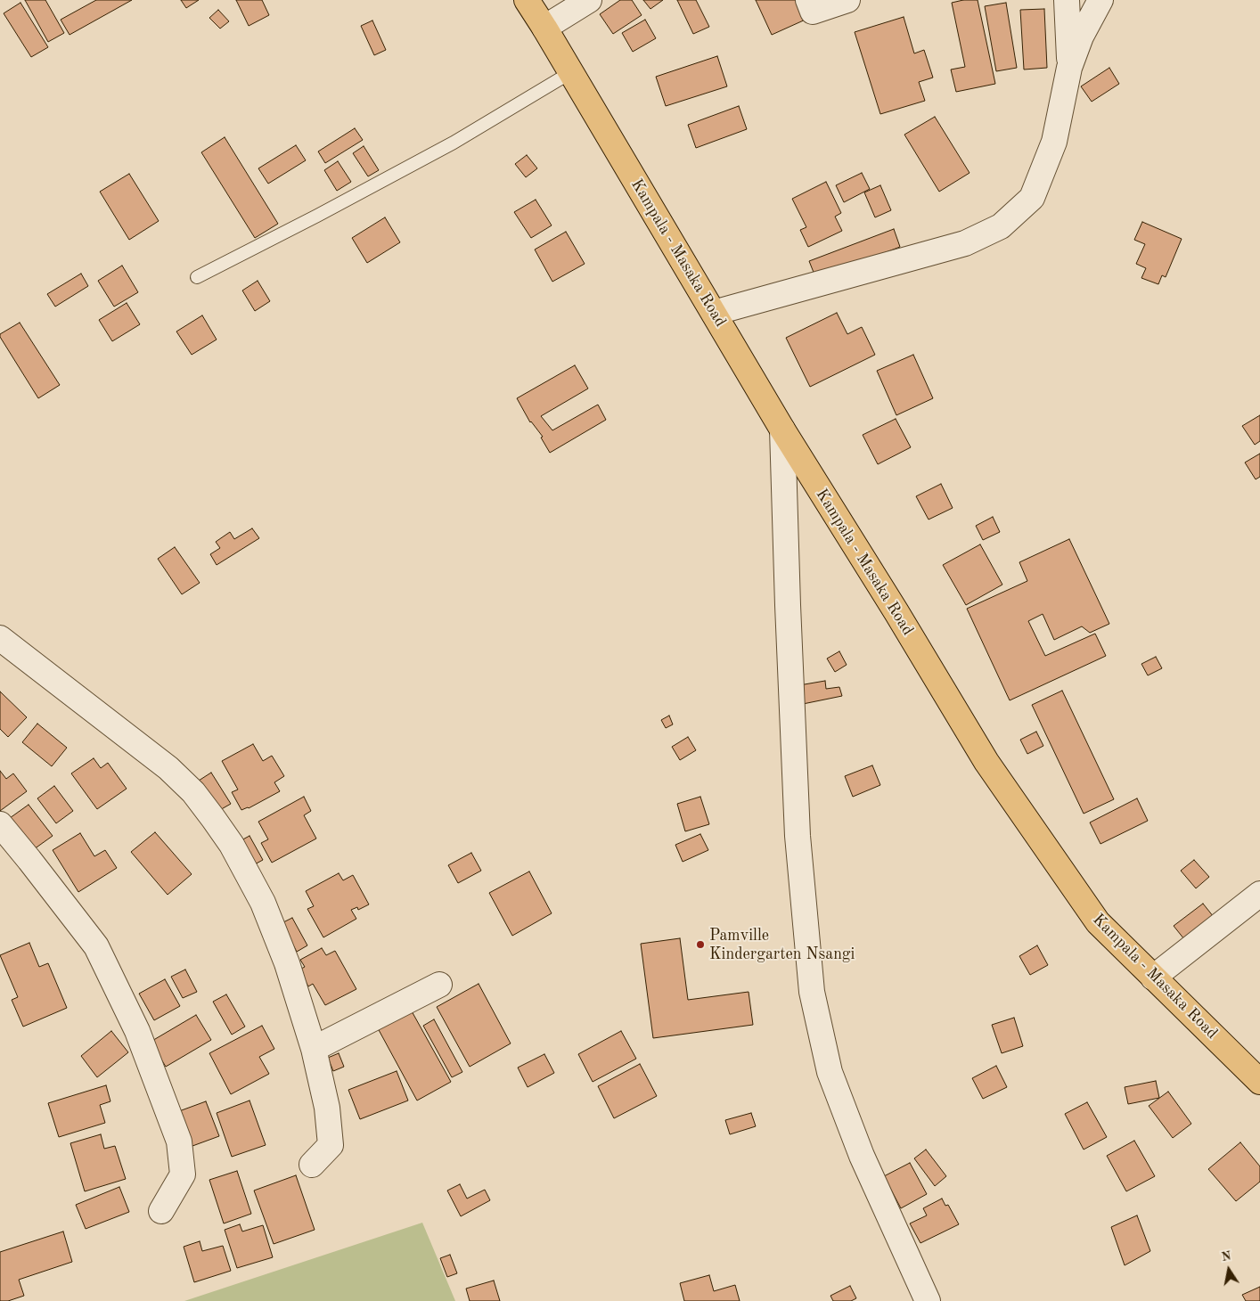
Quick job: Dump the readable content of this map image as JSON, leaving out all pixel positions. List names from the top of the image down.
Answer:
{
  "streets": {
    "main road": ["Kampala - Masaka Road"]
  },
  "places": ["Pamville Kindergarten Nsangi"],
  "north": "top"
}
